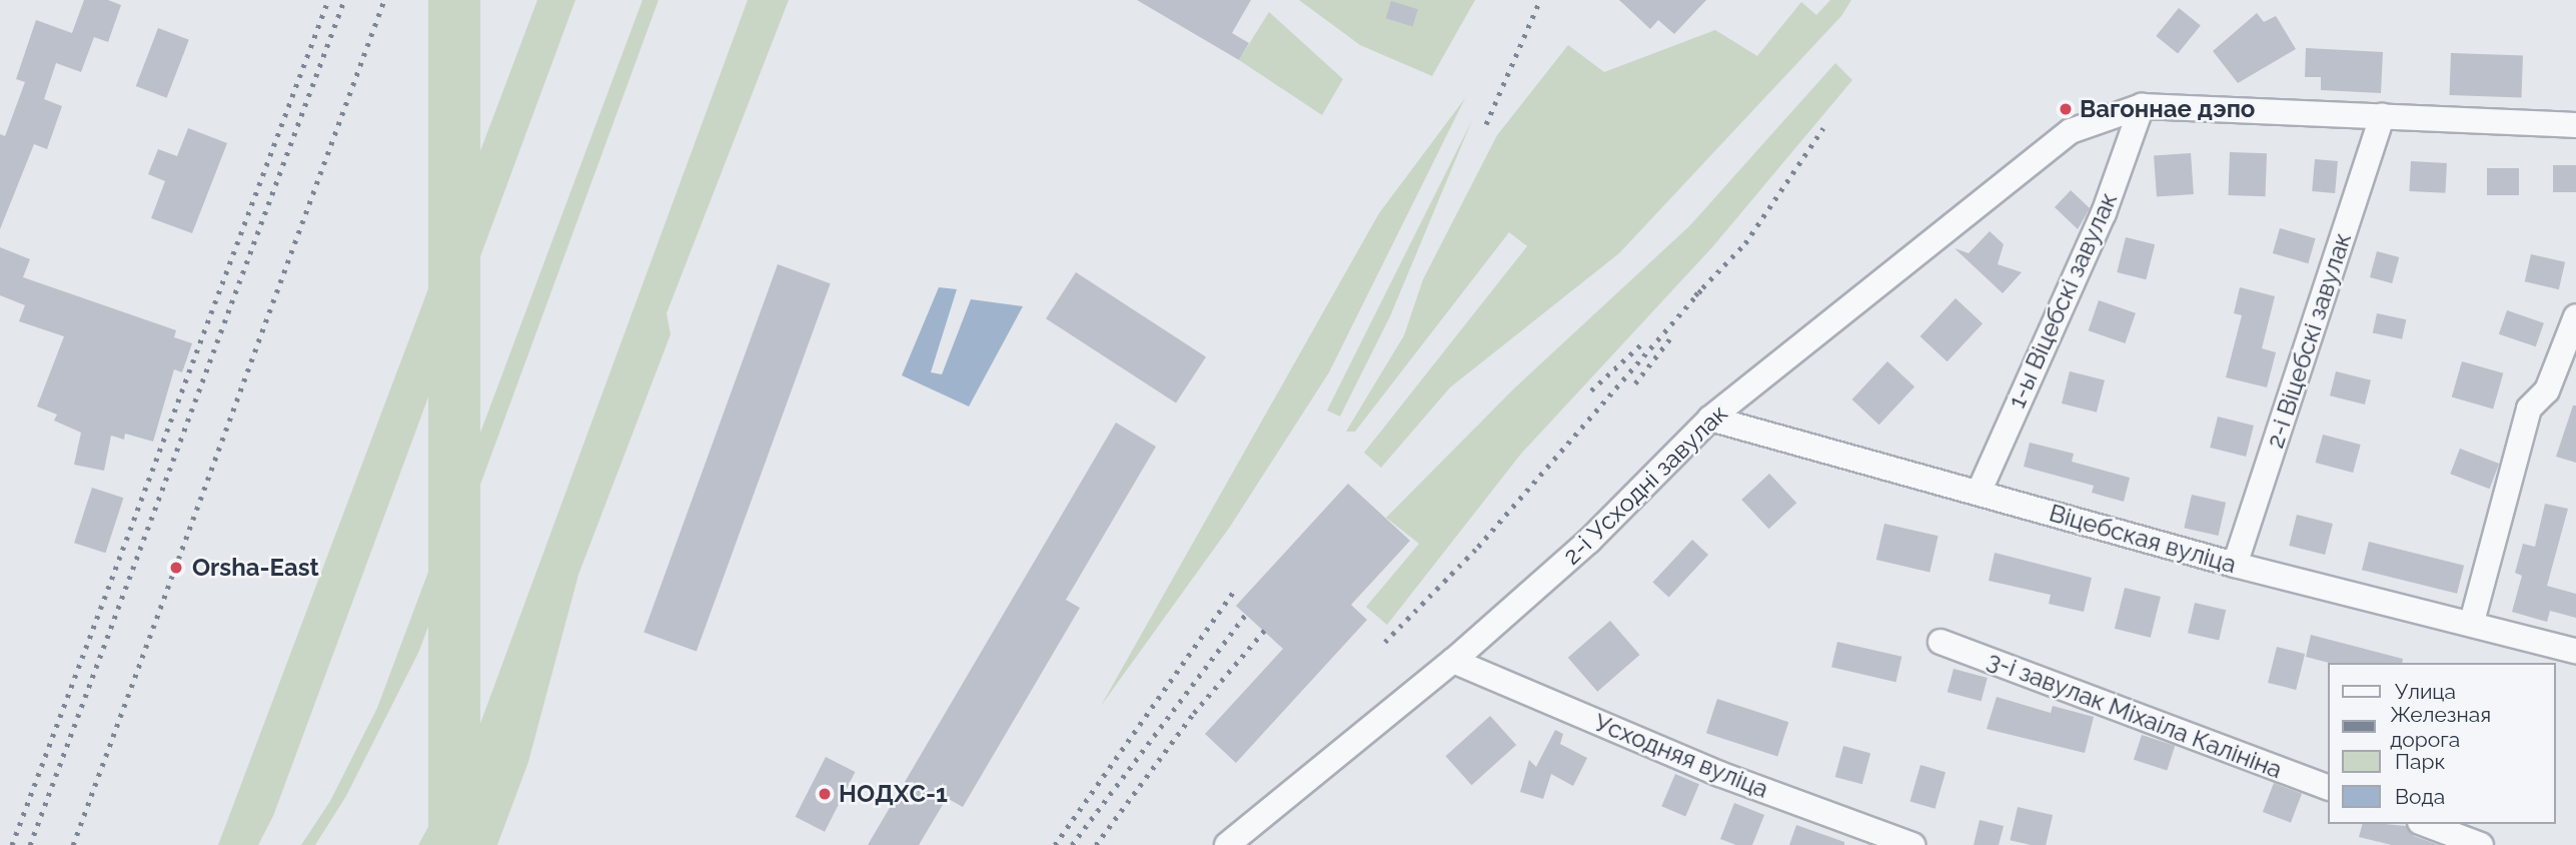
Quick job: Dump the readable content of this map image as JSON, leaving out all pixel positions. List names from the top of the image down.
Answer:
{
  "streets": {
    "street": [
      "1-ы Віцебскі завулак",
      "2-і Віцебскі завулак",
      "2-і Усходні завулак",
      "Віцебская вуліца",
      "3-і завулак Міхаіла Калініна",
      "Усходняя вуліца"
    ]
  },
  "crossings": [
    ["1-ы Віцебскі завулак", "2-і Усходні завулак"],
    ["1-ы Віцебскі завулак", "Віцебская вуліца"],
    ["2-і Віцебскі завулак", "Віцебская вуліца"],
    ["2-і Усходні завулак", "Віцебская вуліца"],
    ["2-і Усходні завулак", "Усходняя вуліца"]
  ],
  "places": ["Вагоннае дэпо", "Orsha-East", "НОДХС-1"],
  "legend": [
    "Улица",
    "Железная дорога",
    "Парк",
    "Вода"
  ]
}
